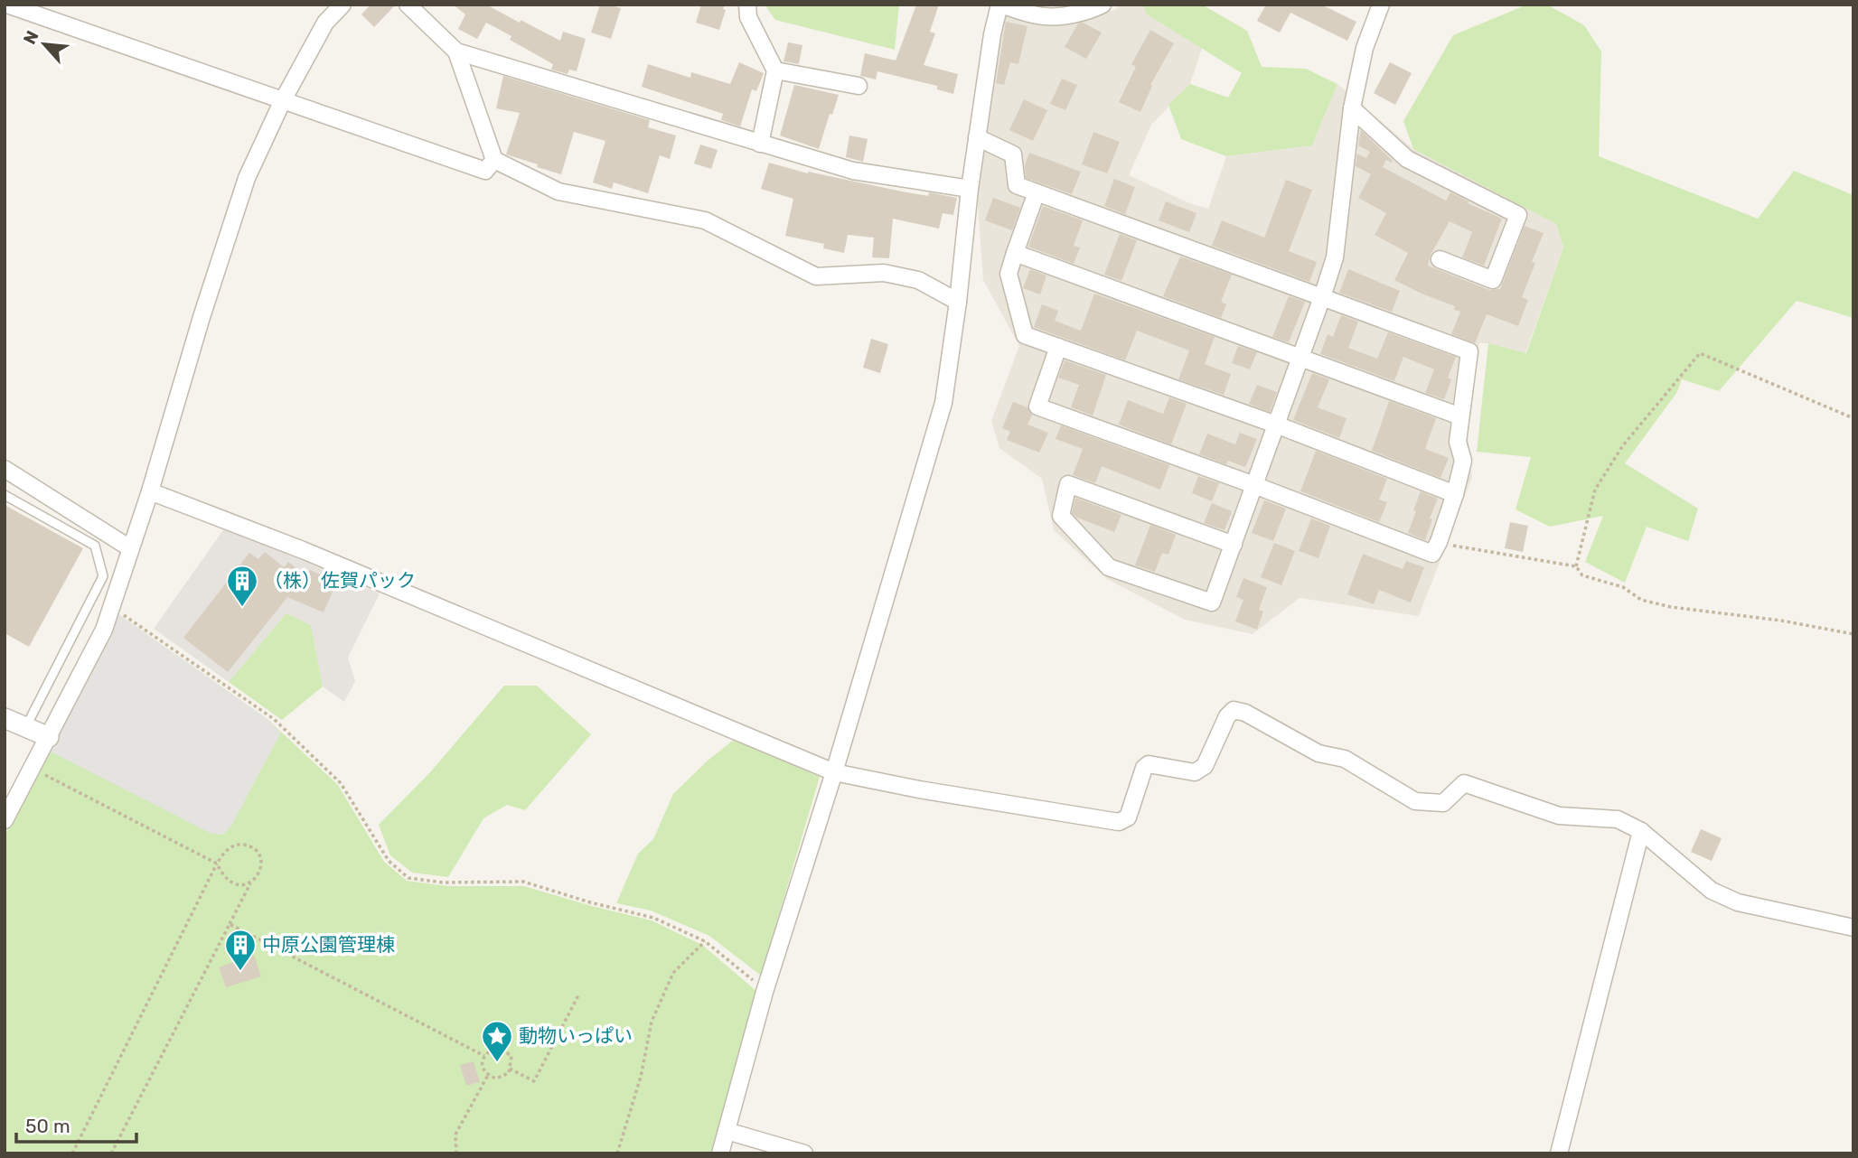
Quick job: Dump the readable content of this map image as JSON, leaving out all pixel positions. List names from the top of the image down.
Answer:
{
  "places": {
    "building": ["（株）佐賀パック", "中原公園管理棟"],
    "place": ["動物いっぱい"]
  },
  "scale_bar": "50 m",
  "north": "top left"
}
